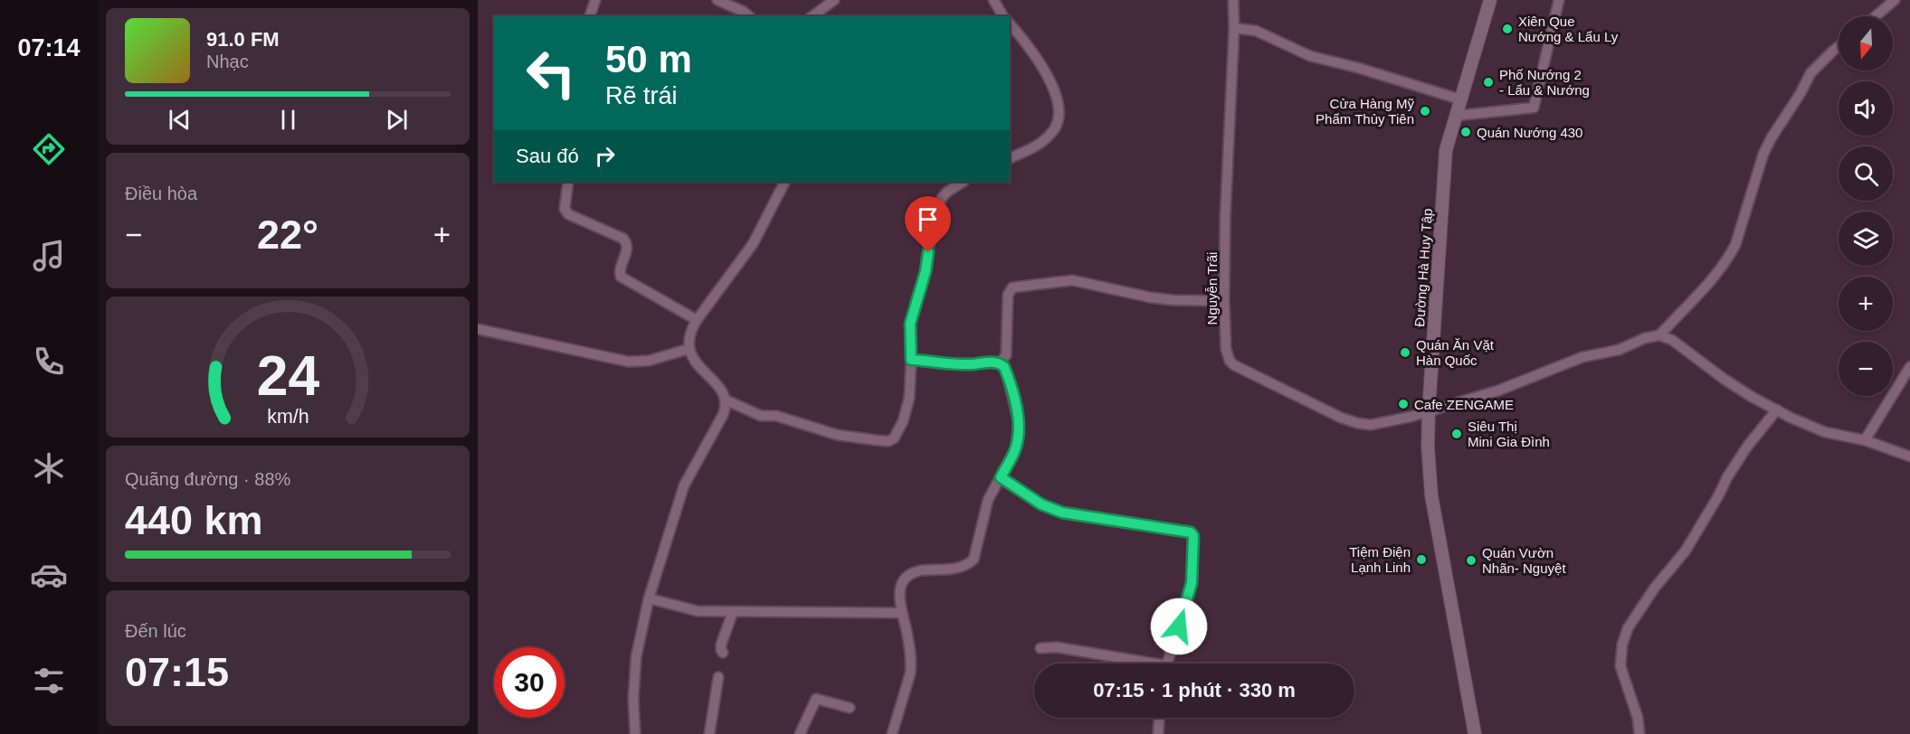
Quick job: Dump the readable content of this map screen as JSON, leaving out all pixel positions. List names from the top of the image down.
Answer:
{
  "streets": {
    "street": ["Đường Hà Huy Tập", "Nguyễn Trãi"]
  },
  "crossings": [
    ["Đường Hà Huy Tập", "Nguyễn Trãi"]
  ],
  "places": [
    "Xiên Que Nướng & Lẩu Ly",
    "Phố Nướng 2 - Lẩu & Nướng",
    "Cửa Hàng Mỹ Phẩm Thủy Tiên",
    "Quán Nướng 430",
    "Quán Ăn Vặt Hàn Quốc",
    "Cafe ZENGAME",
    "Siêu Thị Mini Gia Đình",
    "Tiệm Điện Lạnh Linh",
    "Quán Vườn Nhãn- Nguyệt"
  ],
  "north": "bottom",
  "page": {
    "tabs": "07:14",
    "map_buttons": ["+", "−"],
    "turn": ["50 m", "Rẽ trái"],
    "song": ["91.0 FM", "Nhạc"],
    "then": "Sau đó",
    "tile": [
      "Điều hòa",
      ["Quãng đường · 88%", "440 km"],
      ["Đến lúc", "07:15"]
    ],
    "heat": ["−", "22°", "+"],
    "limit": "30",
    "trip": "07:15 · 1 phút · 330 m",
    "gauge": ["24", "km/h"]
  }
}
